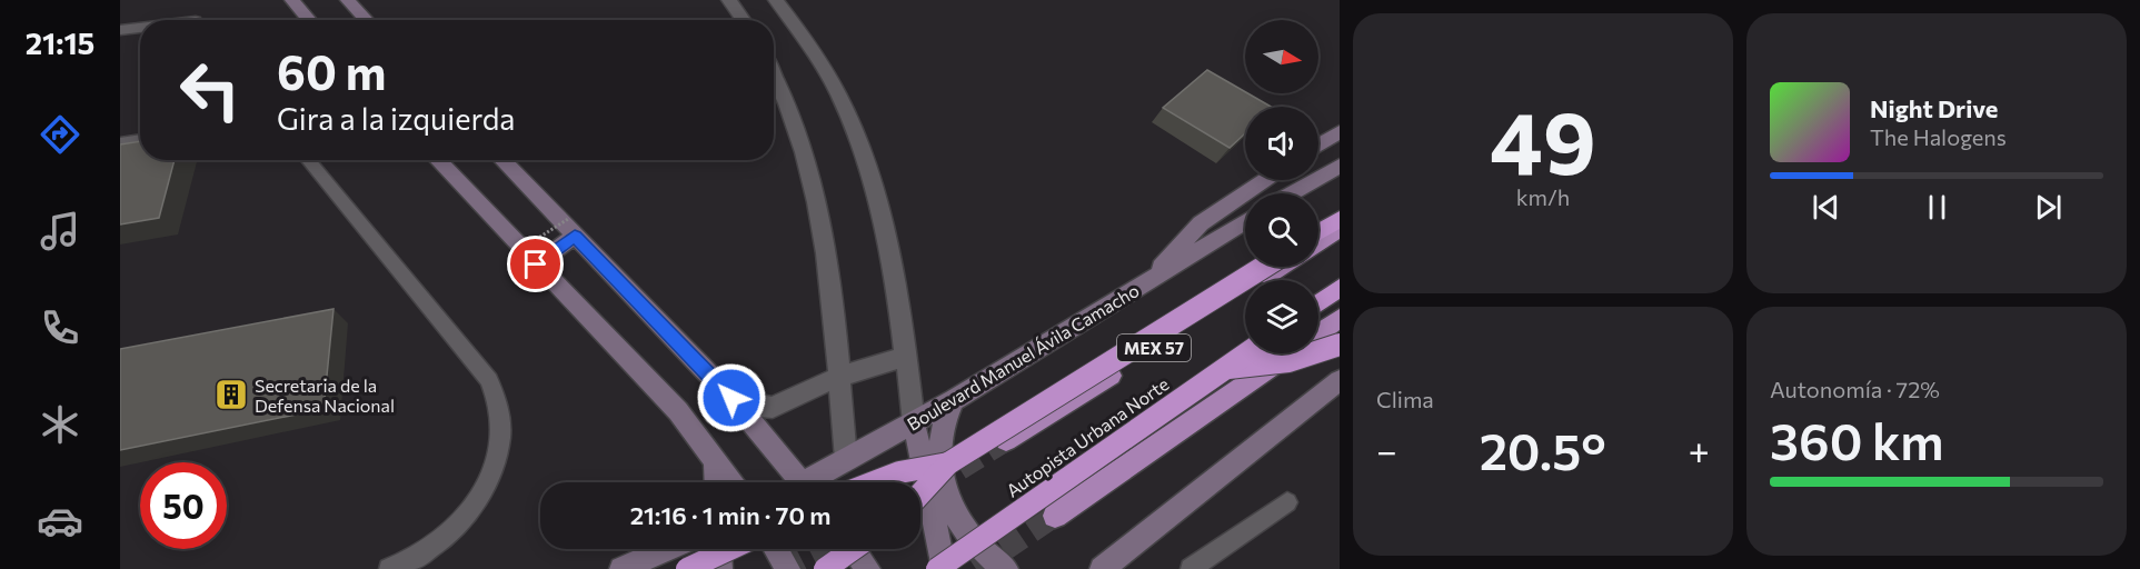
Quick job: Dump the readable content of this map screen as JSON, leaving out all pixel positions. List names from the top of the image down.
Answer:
{
  "streets": {
    "highway": ["MEX 57", "Autopista Urbana Norte"],
    "main road": ["Boulevard Manuel Ávila Camacho"]
  },
  "places": {
    "building": ["Secretaria de la Defensa Nacional"]
  },
  "north": "right",
  "page": {
    "tabs": "21:15",
    "tile": [
      ["49", "km/h"],
      "Clima",
      ["Autonomía · 72%", "360 km"]
    ],
    "turn": ["60 m", "Gira a la izquierda"],
    "song": ["Night Drive", "The Halogens"],
    "heat": ["−", "20.5°", "+"],
    "limit": "50",
    "trip": "21:16 · 1 min · 70 m"
  }
}
